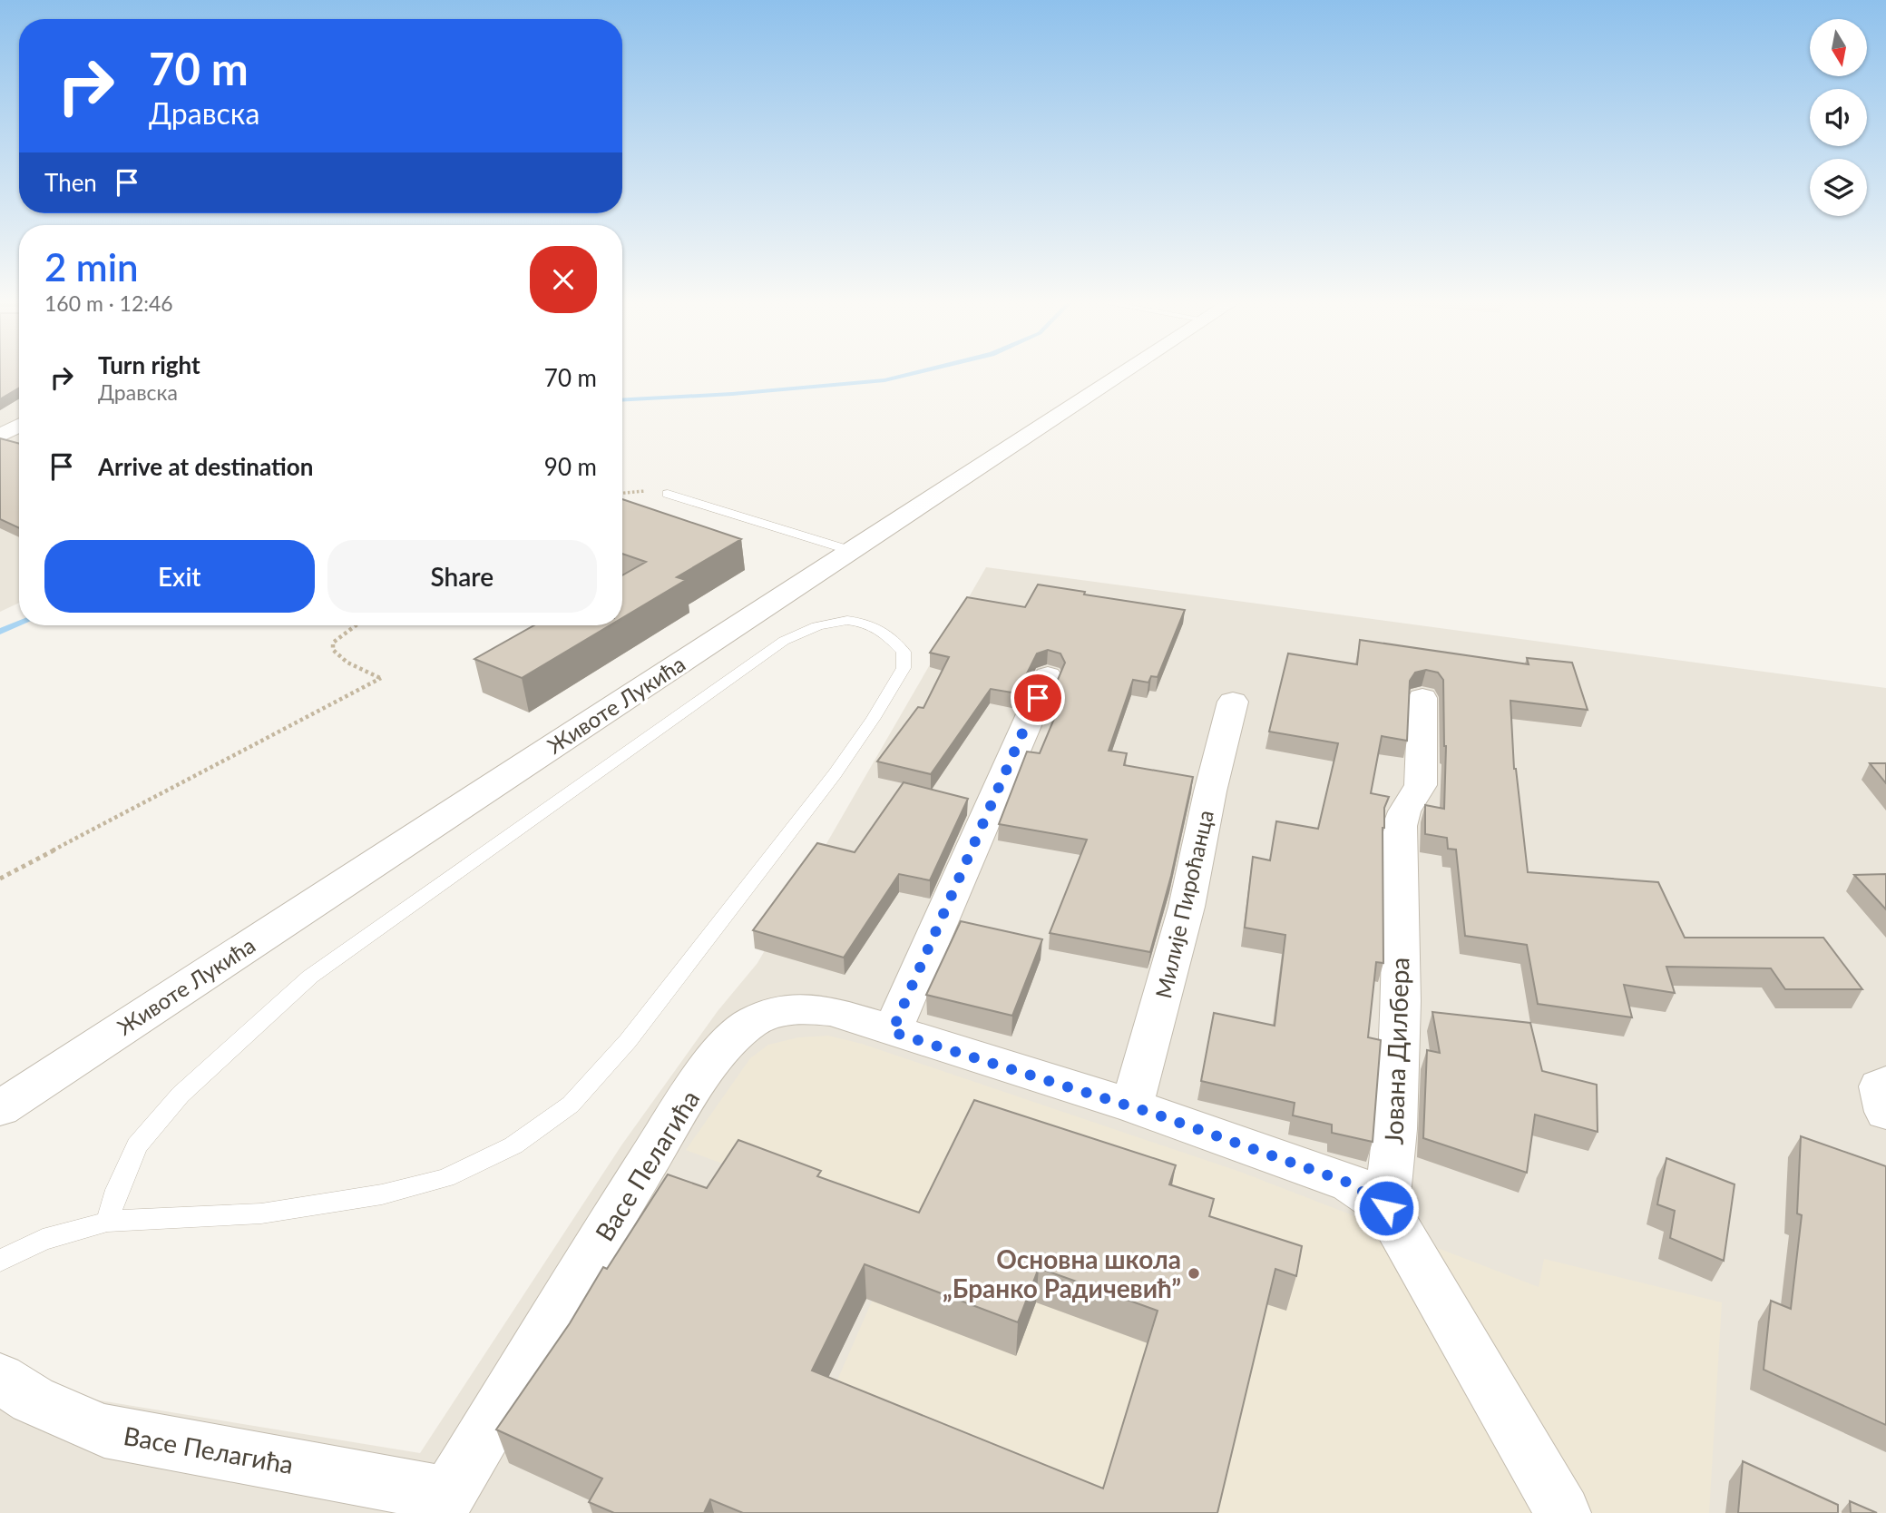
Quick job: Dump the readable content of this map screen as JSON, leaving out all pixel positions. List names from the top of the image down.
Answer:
{
  "streets": {
    "street": [
      "Животе Лукића",
      "Милије Пироћанца",
      "Јована Дилбера",
      "Васе Пелагића"
    ]
  },
  "crossings": [
    ["Милије Пироћанца", "Васе Пелагића"],
    ["Јована Дилбера", "Васе Пелагића"]
  ],
  "places": ["Основна школа „Бранко Радичевић”"],
  "north": "bottom",
  "page": {
    "turn": ["70 m", "Дравска"],
    "then": "Then",
    "heading": ["2 min", "160 m · 12:46"],
    "list": [
      {
        "name": "Turn right",
        "note": "Дравска",
        "value": "70 m"
      },
      {
        "name": "Arrive at destination",
        "value": "90 m"
      }
    ],
    "buttons": ["Exit", "Share"]
  }
}
